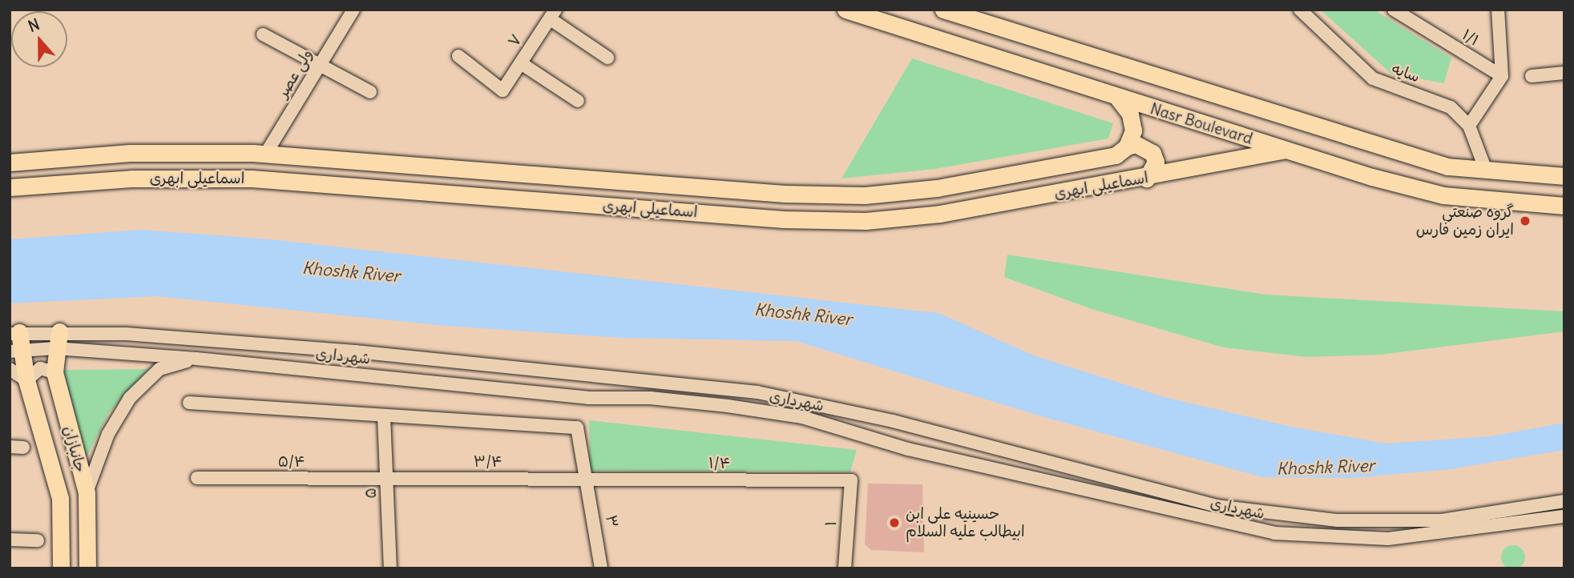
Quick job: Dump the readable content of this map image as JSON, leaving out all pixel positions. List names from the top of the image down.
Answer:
{
  "streets": {
    "main road": ["Nasr Boulevard", "اسماعیلی ابهری", "جانبازان"],
    "street": [
      "۱/۱",
      "۷",
      "سایه",
      "ولی عصر",
      "شهرداری",
      "۵/۴",
      "۳/۴",
      "۱/۴",
      "۵",
      "۳",
      "۱"
    ]
  },
  "crossings": [
    ["سایه", "Nasr Boulevard"],
    ["ولی عصر", "اسماعیلی ابهری"],
    ["Nasr Boulevard", "اسماعیلی ابهری"],
    ["شهرداری", "جانبازان"],
    ["۵/۴", "۳/۴"],
    ["۵/۴", "۵"],
    ["۳/۴", "۱/۴"],
    ["۳/۴", "۵"],
    ["۳/۴", "۳"],
    ["۱/۴", "۳"],
    ["۱/۴", "۱"],
    ["۵", "۳"]
  ],
  "water": ["Khoshk River"],
  "places": ["گروه صنعتی ایران زمین فارس", "حسینیه علی ابن ابیطالب علیه السلام"],
  "north": "top"
}
